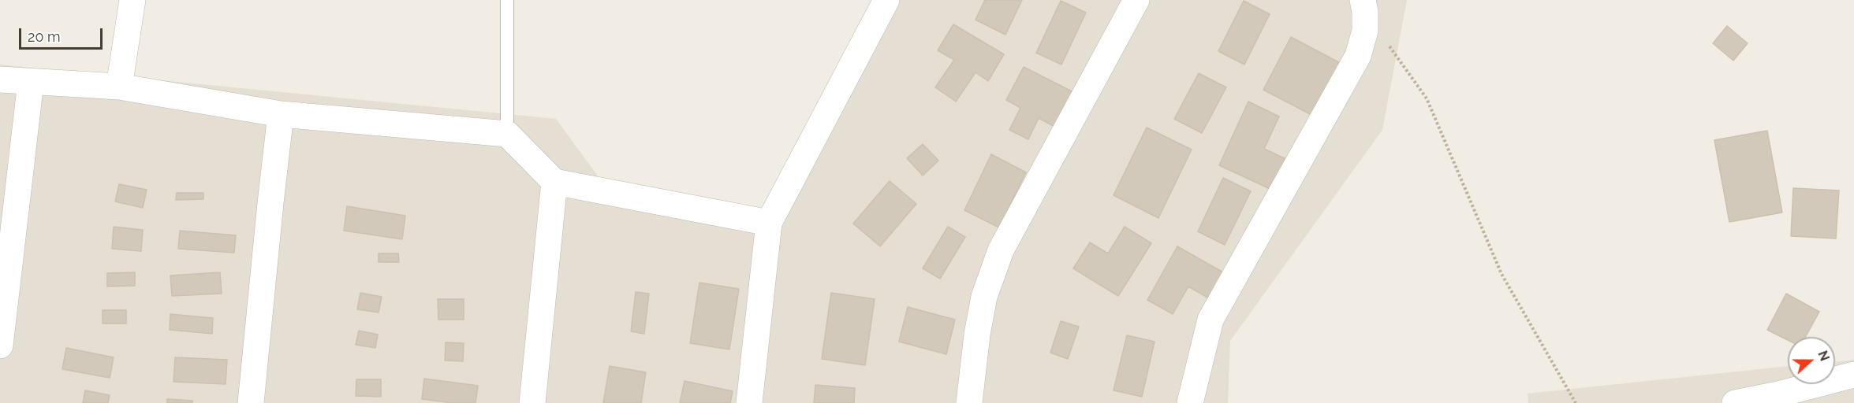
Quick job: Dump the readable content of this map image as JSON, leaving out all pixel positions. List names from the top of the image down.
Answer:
{
  "scale_bar": "20 m",
  "north": "right"
}
